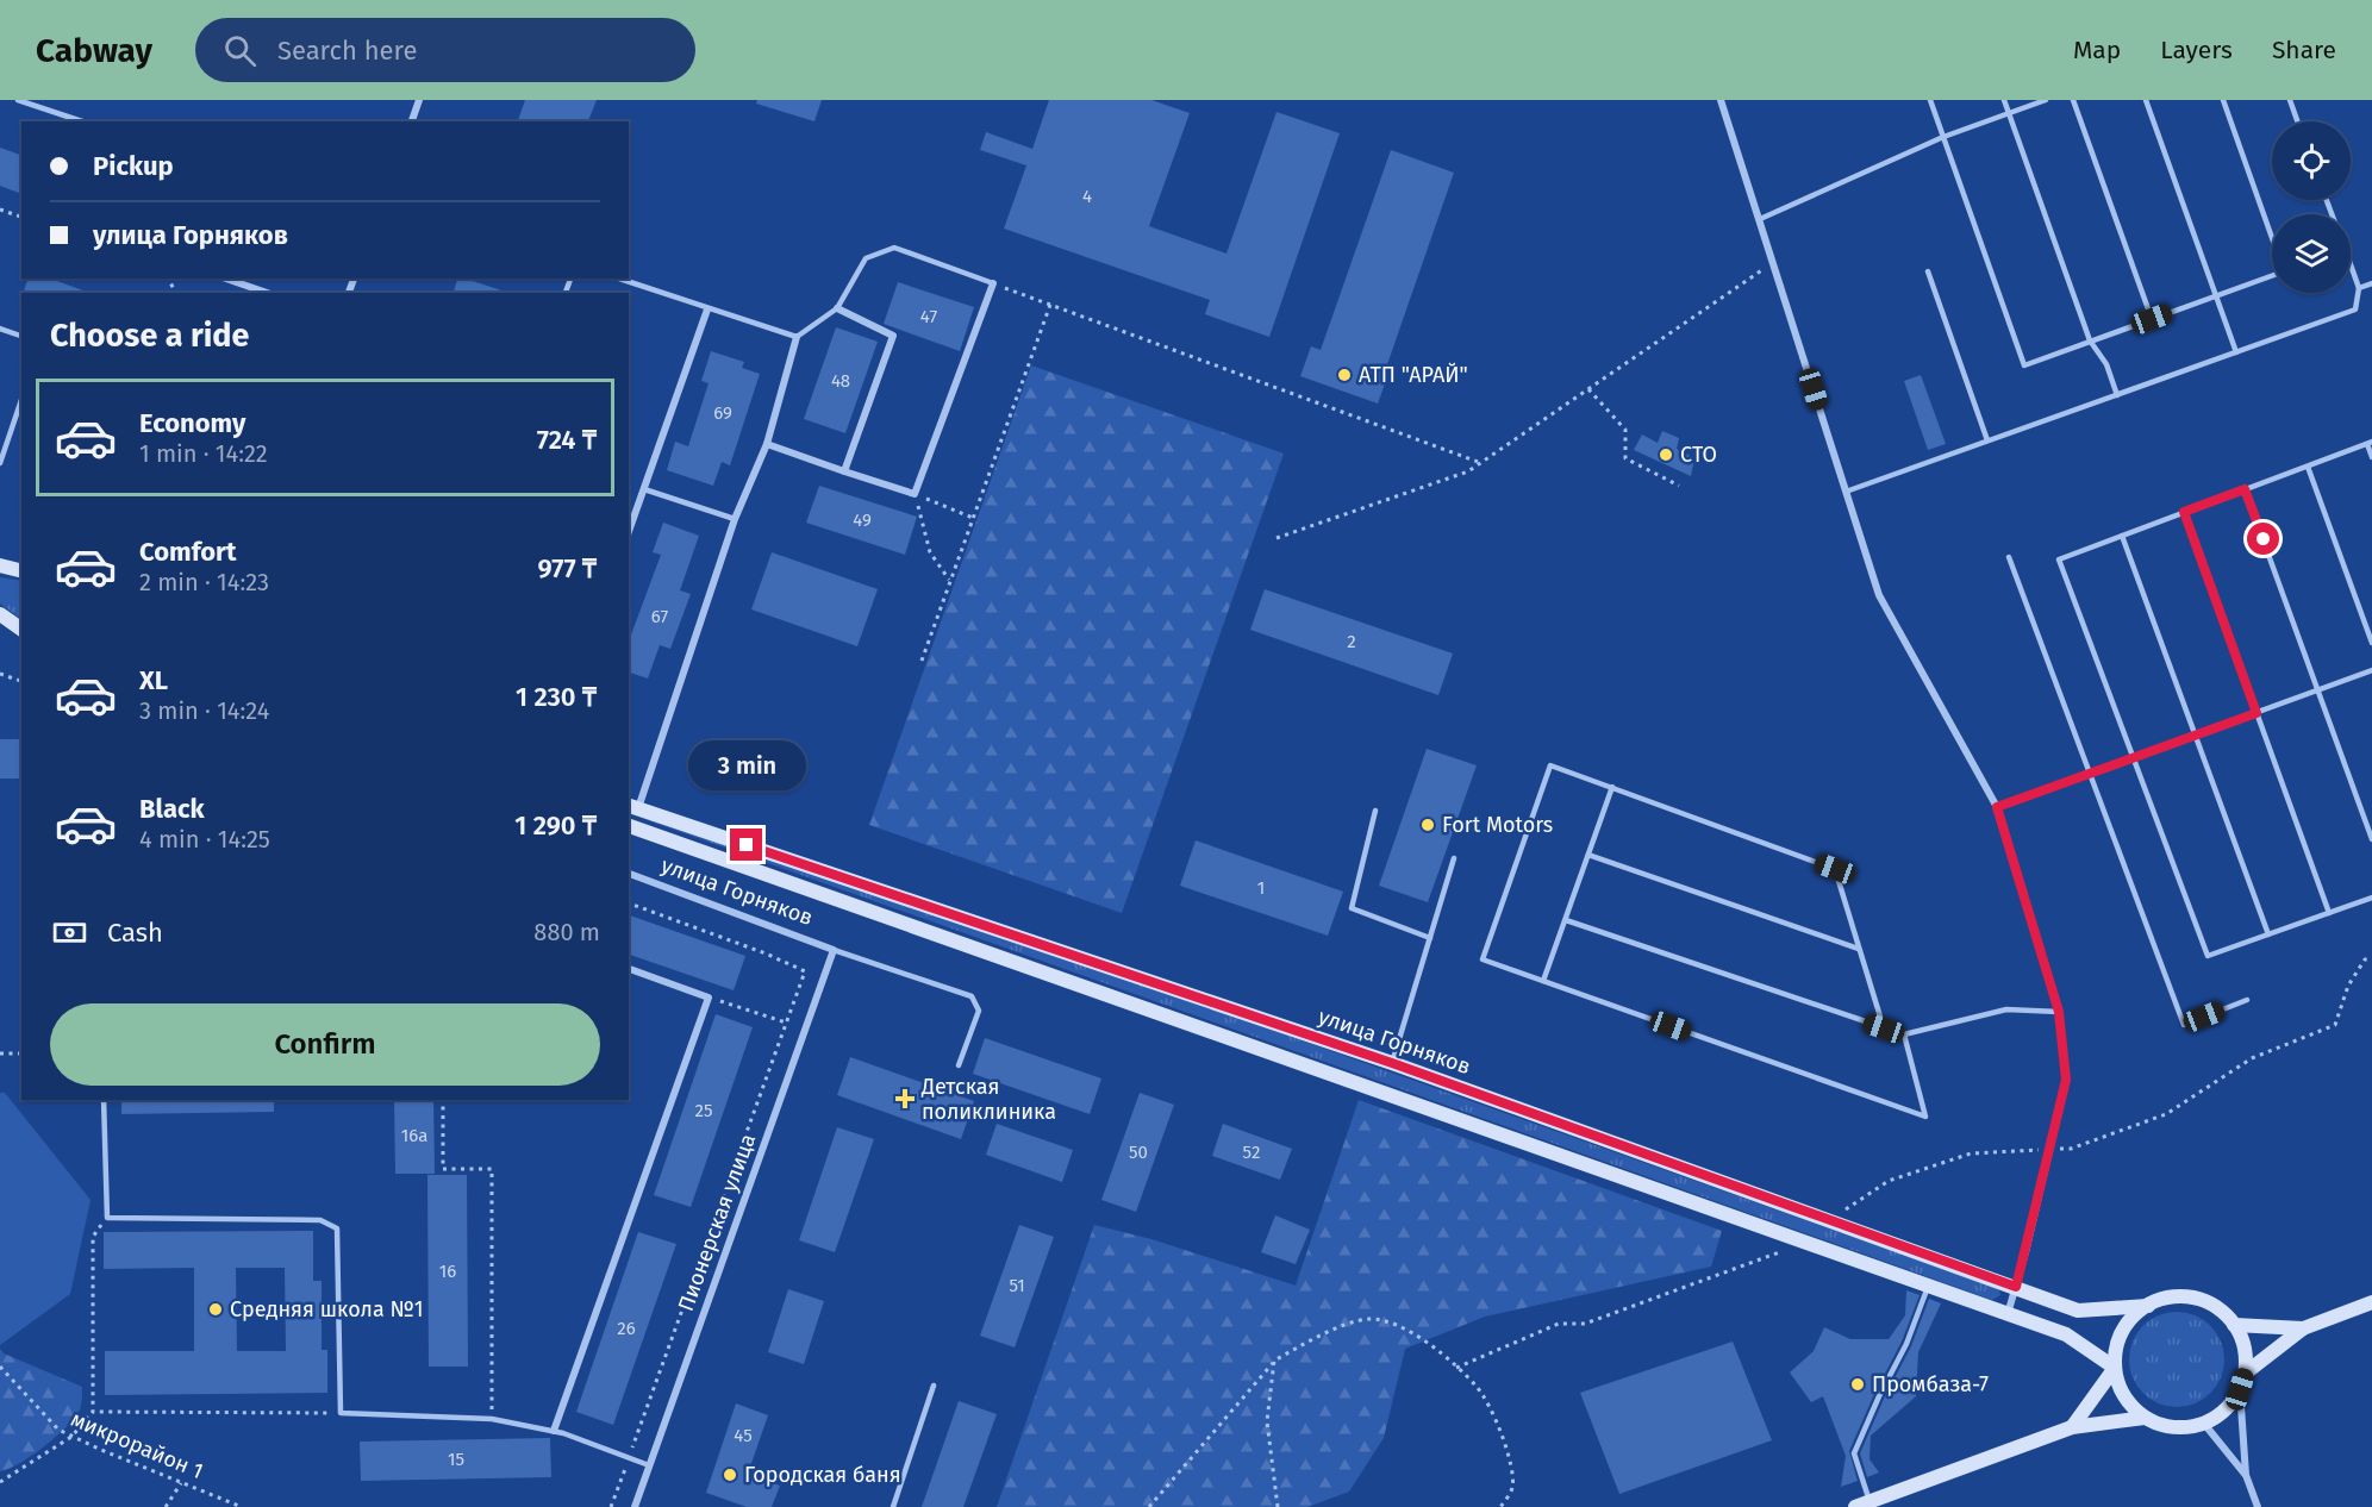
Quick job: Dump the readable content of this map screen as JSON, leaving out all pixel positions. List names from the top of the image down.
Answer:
{
  "streets": {
    "street": ["улица Горняков", "Пионерская улица"],
    "path": ["микрорайон 1"]
  },
  "crossings": [
    ["улица Горняков", "Пионерская улица"]
  ],
  "places": {
    "other": [
      "АТП \"АРАЙ\"",
      "СТО",
      "Fort Motors",
      "Средняя школа №1",
      "Промбаза-7",
      "Городская баня"
    ],
    "health": ["Детская поликлиника"]
  },
  "house_numbers": [
    "4",
    "47",
    "48",
    "69",
    "49",
    "67",
    "2",
    "1",
    "25",
    "16а",
    "50",
    "52",
    "16",
    "51",
    "26",
    "45",
    "15"
  ],
  "page": {
    "header": "Cabway",
    "search": "Search here",
    "nav": ["Map", "Layers", "Share"],
    "banner": ["Pickup", "улица Горняков"],
    "heading": "Choose a ride",
    "list": [
      {
        "name": "Economy",
        "note": "1 min · 14:22",
        "value": "724 ₸"
      },
      {
        "name": "Comfort",
        "note": "2 min · 14:23",
        "value": "977 ₸"
      },
      {
        "name": "XL",
        "note": "3 min · 14:24",
        "value": "1 230 ₸"
      },
      {
        "name": "Black",
        "note": "4 min · 14:25",
        "value": "1 290 ₸"
      }
    ],
    "bubble": "3 min",
    "pay": ["Cash", "880 m"],
    "buttons": "Confirm"
  }
}
